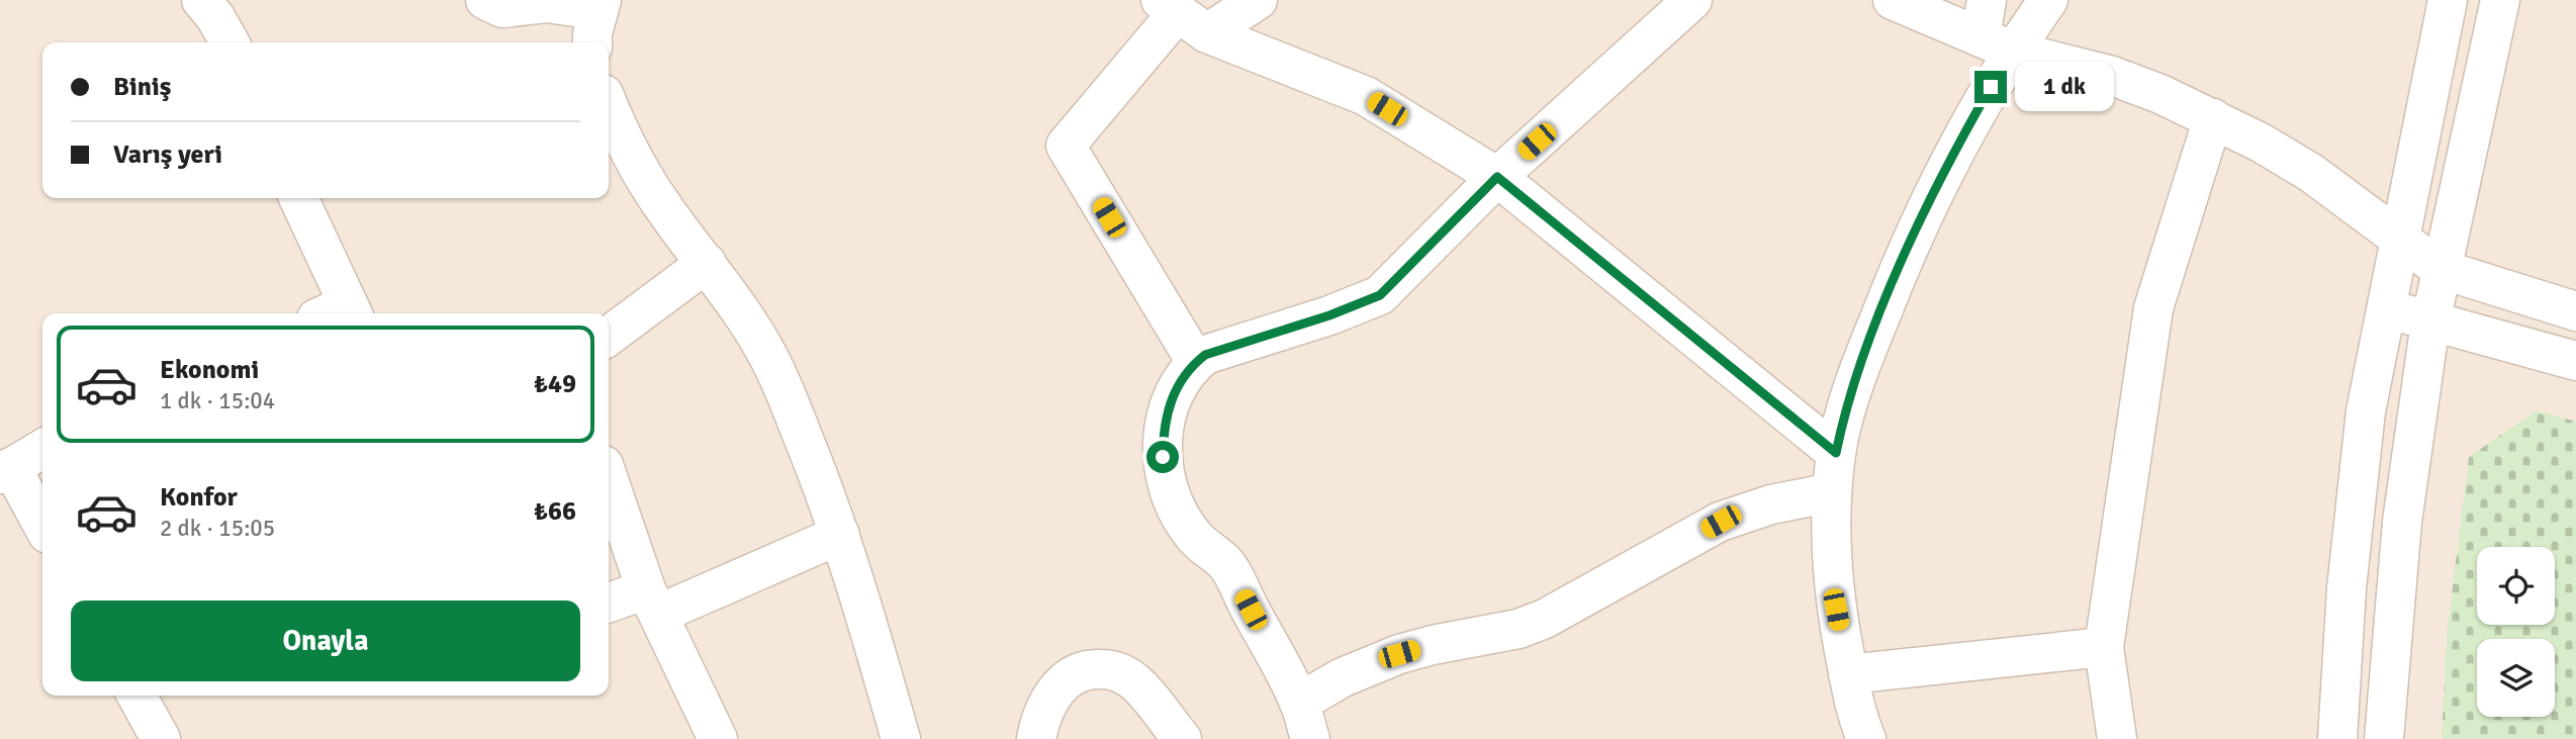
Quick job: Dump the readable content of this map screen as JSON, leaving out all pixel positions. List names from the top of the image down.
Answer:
{
  "page": {
    "banner": ["Biniş", "Varış yeri"],
    "bubble": "1 dk",
    "list": [
      {
        "name": "Ekonomi",
        "note": "1 dk · 15:04",
        "value": "₺49"
      },
      {
        "name": "Konfor",
        "note": "2 dk · 15:05",
        "value": "₺66"
      }
    ],
    "buttons": "Onayla"
  }
}
